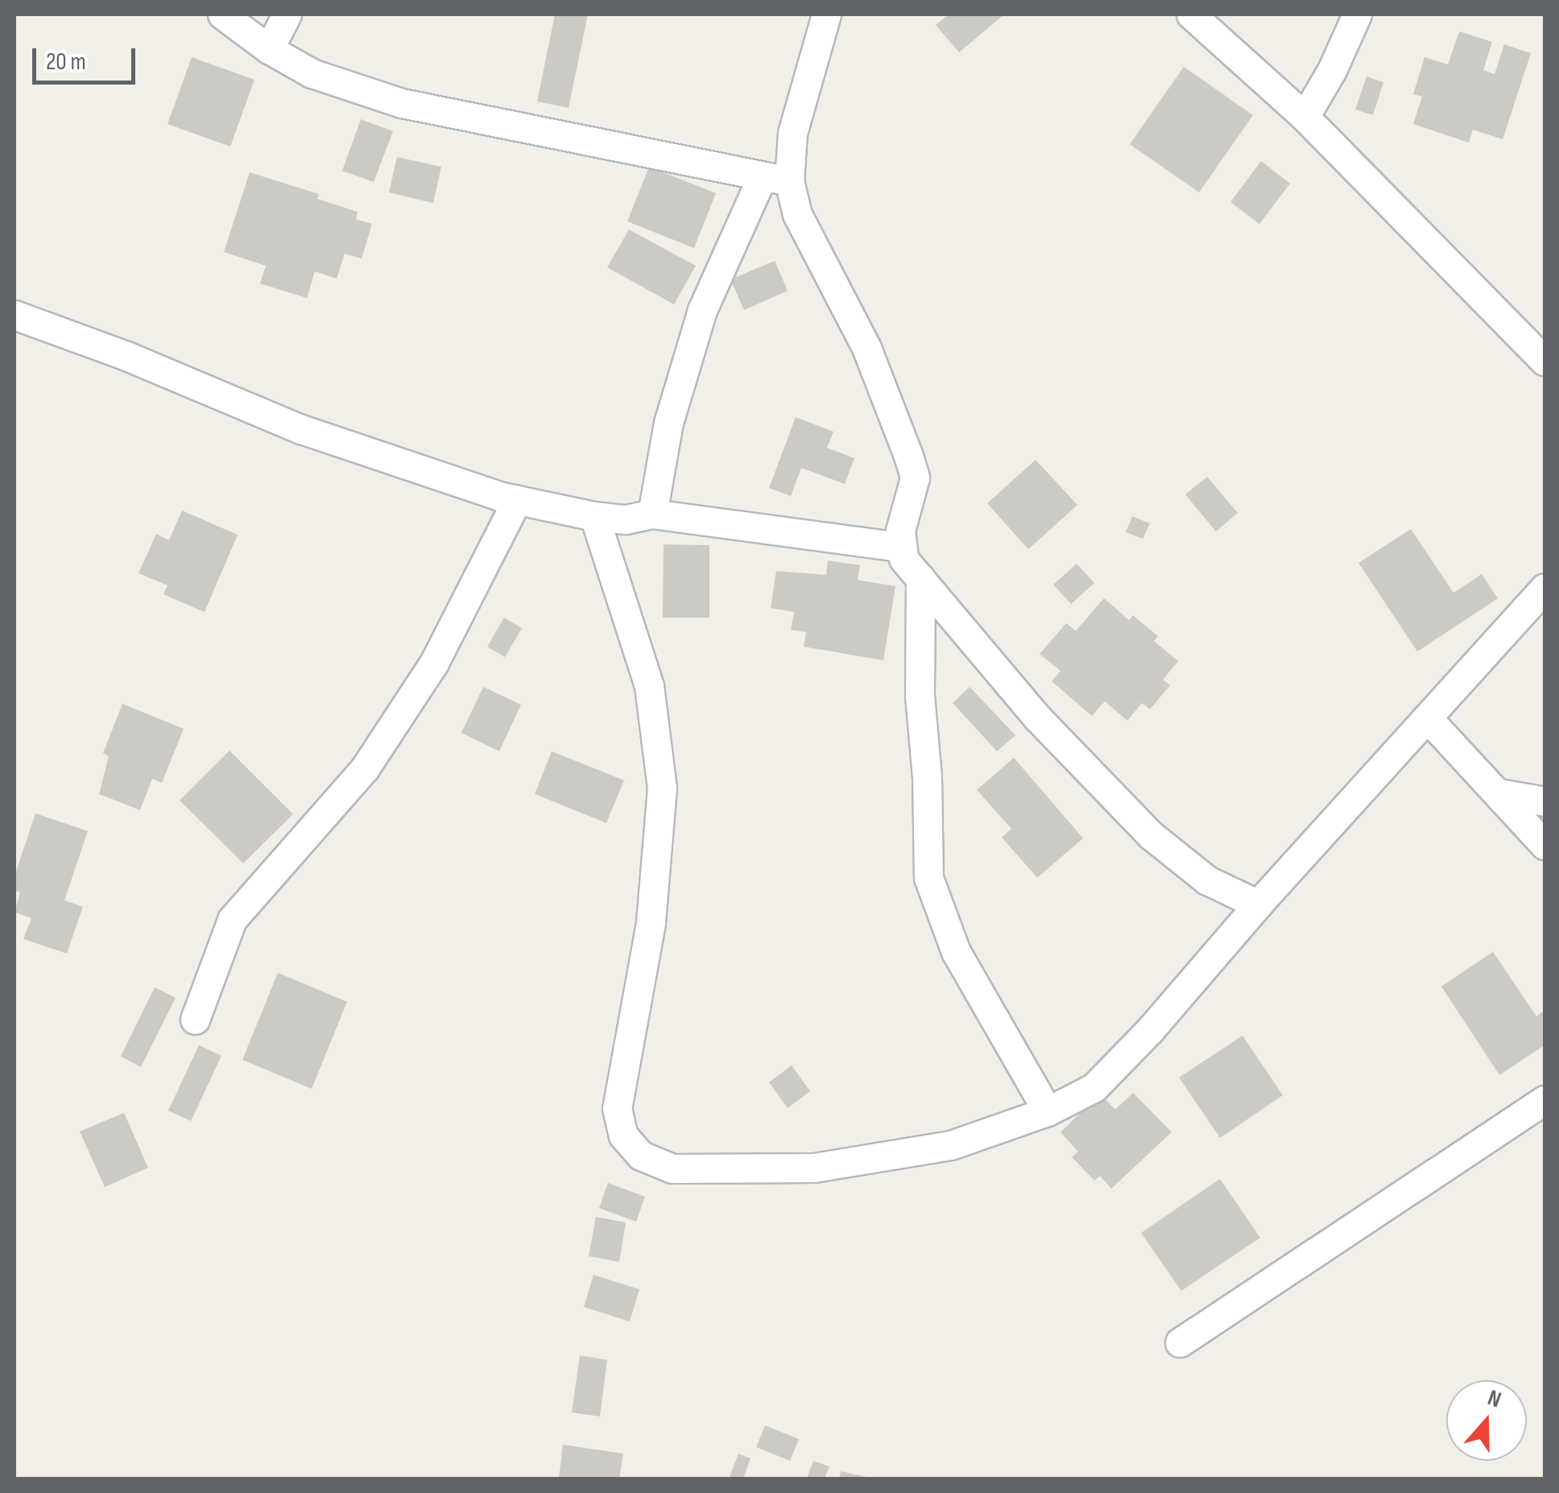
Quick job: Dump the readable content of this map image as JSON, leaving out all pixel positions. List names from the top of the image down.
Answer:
{
  "scale_bar": "20 m",
  "north": "top"
}
